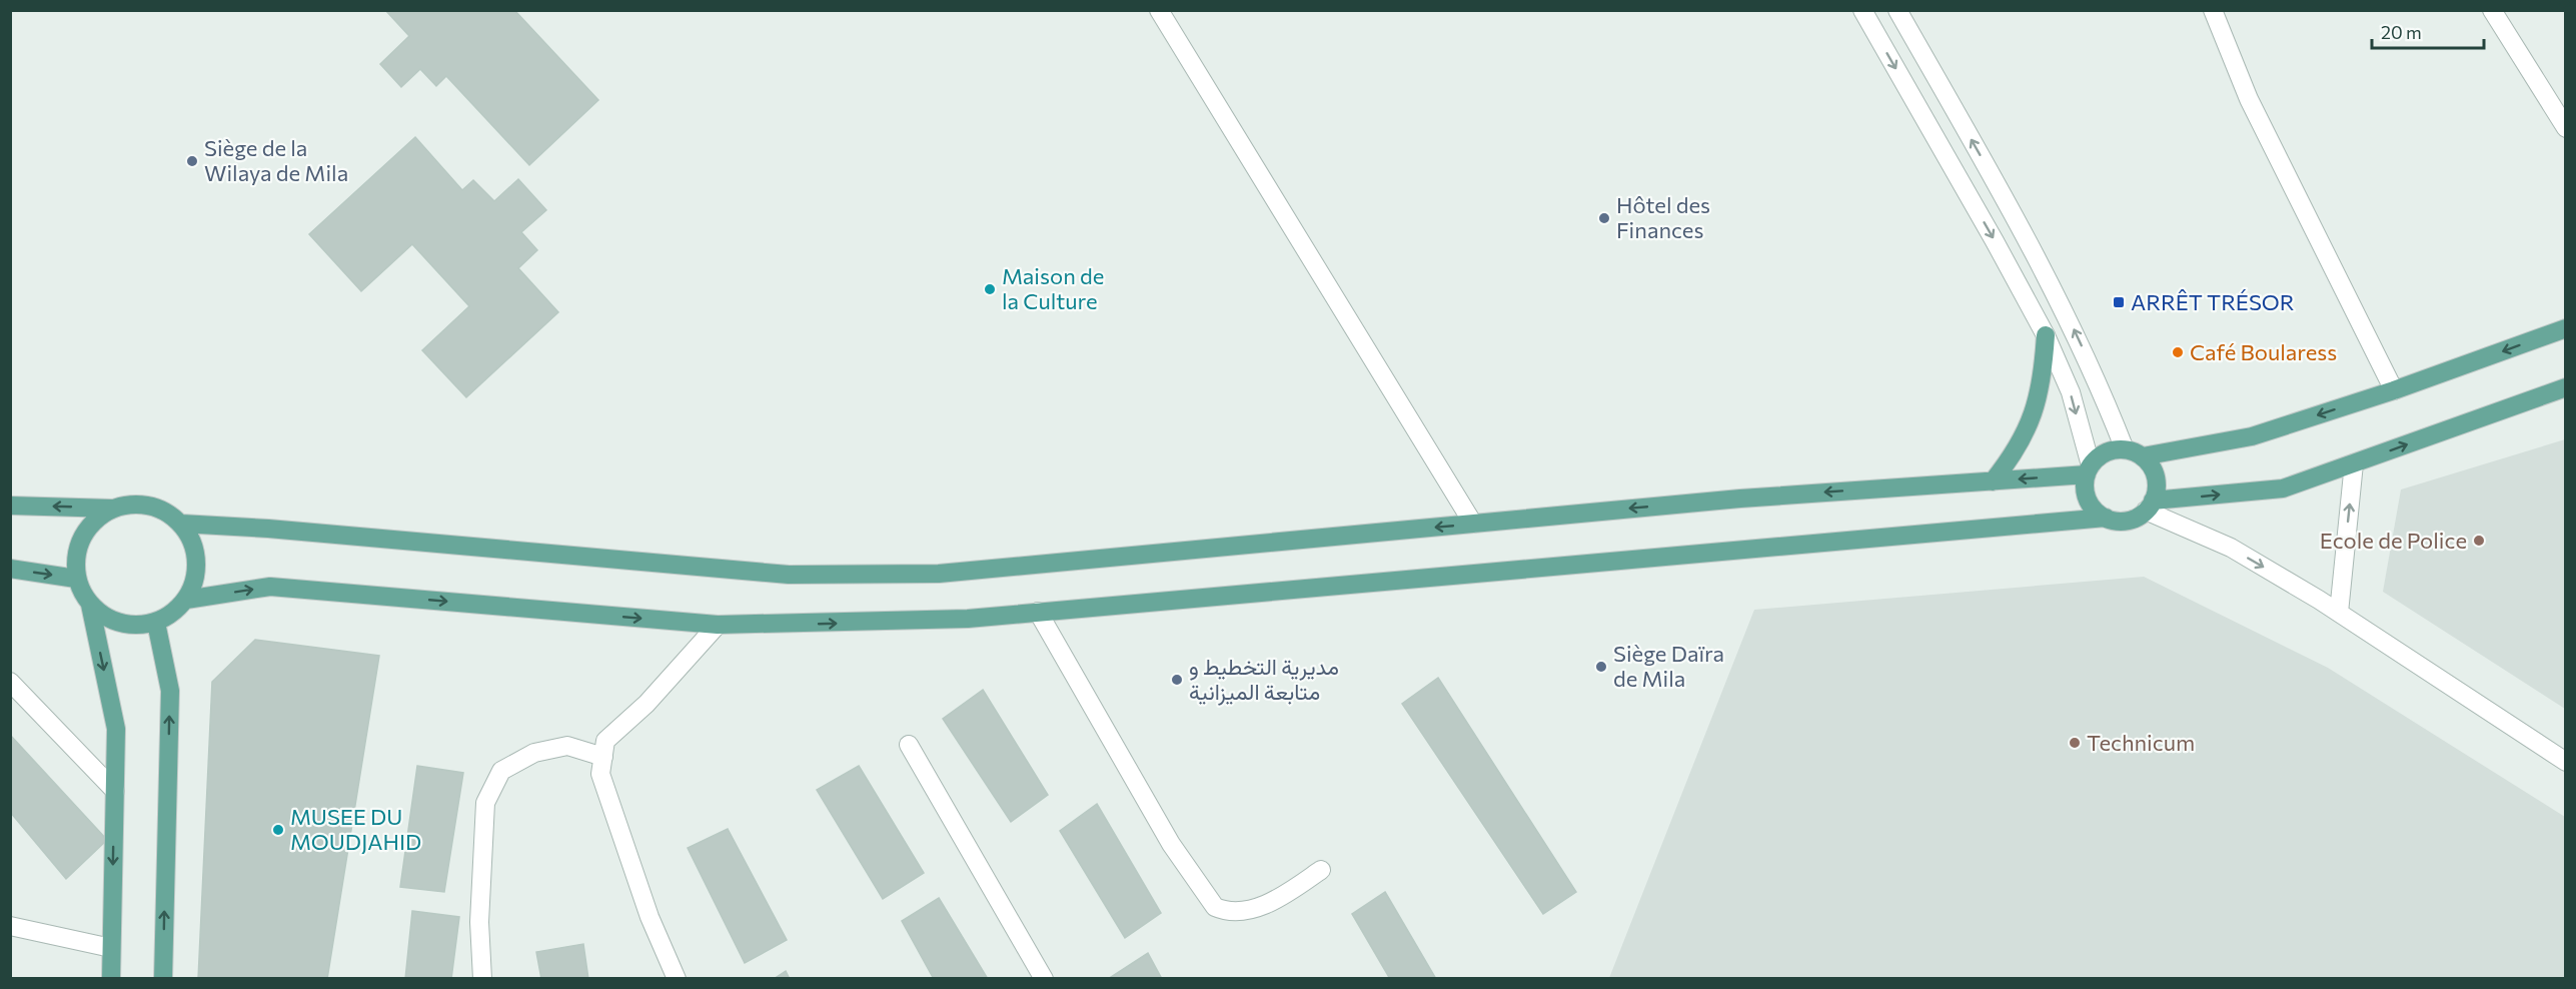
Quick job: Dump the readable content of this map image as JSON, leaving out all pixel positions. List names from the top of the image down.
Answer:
{
  "places": {
    "other": [
      "Siège de la Wilaya de Mila",
      "Hôtel des Finances",
      "Maison de la Culture",
      "Café Boularess",
      "Ecole de Police",
      "Siège Daïra de Mila",
      "مديرية التخطيط و متابعة الميزانية",
      "Technicum",
      "MUSEE DU MOUDJAHID"
    ],
    "transit": ["ARRÊT TRÉSOR"]
  },
  "scale_bar": "20 m"
}
